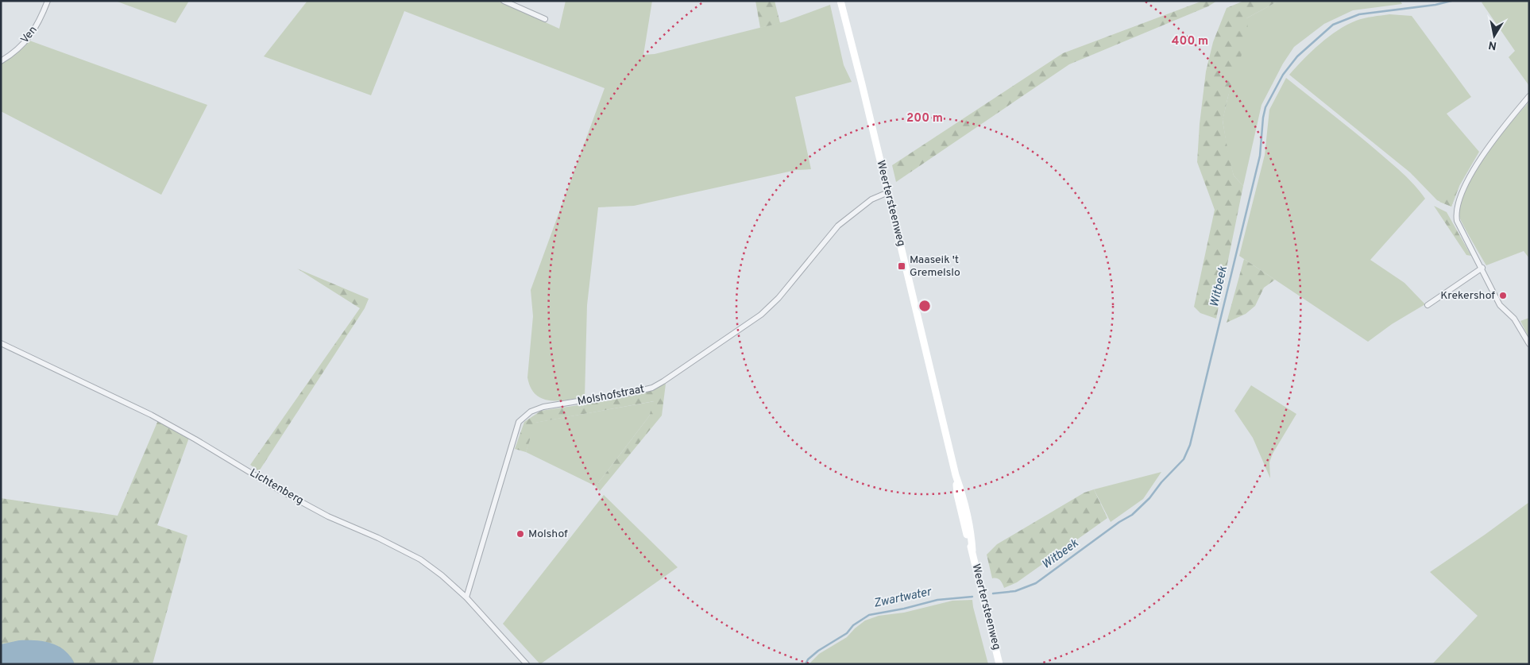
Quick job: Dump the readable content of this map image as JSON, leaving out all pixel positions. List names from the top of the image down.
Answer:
{
  "streets": {
    "main road": ["Weertersteenweg"],
    "street": ["Ven", "Molshofstraat", "Lichtenberg"]
  },
  "crossings": [
    ["Weertersteenweg", "Molshofstraat"],
    ["Molshofstraat", "Lichtenberg"]
  ],
  "water": ["Witbeek", "Zwartwater"],
  "places": {
    "transit": ["Maaseik 't Gremelslo"],
    "other": ["Krekershof", "Molshof"]
  },
  "north": "bottom",
  "rings": ["400 m", "200 m"]
}
